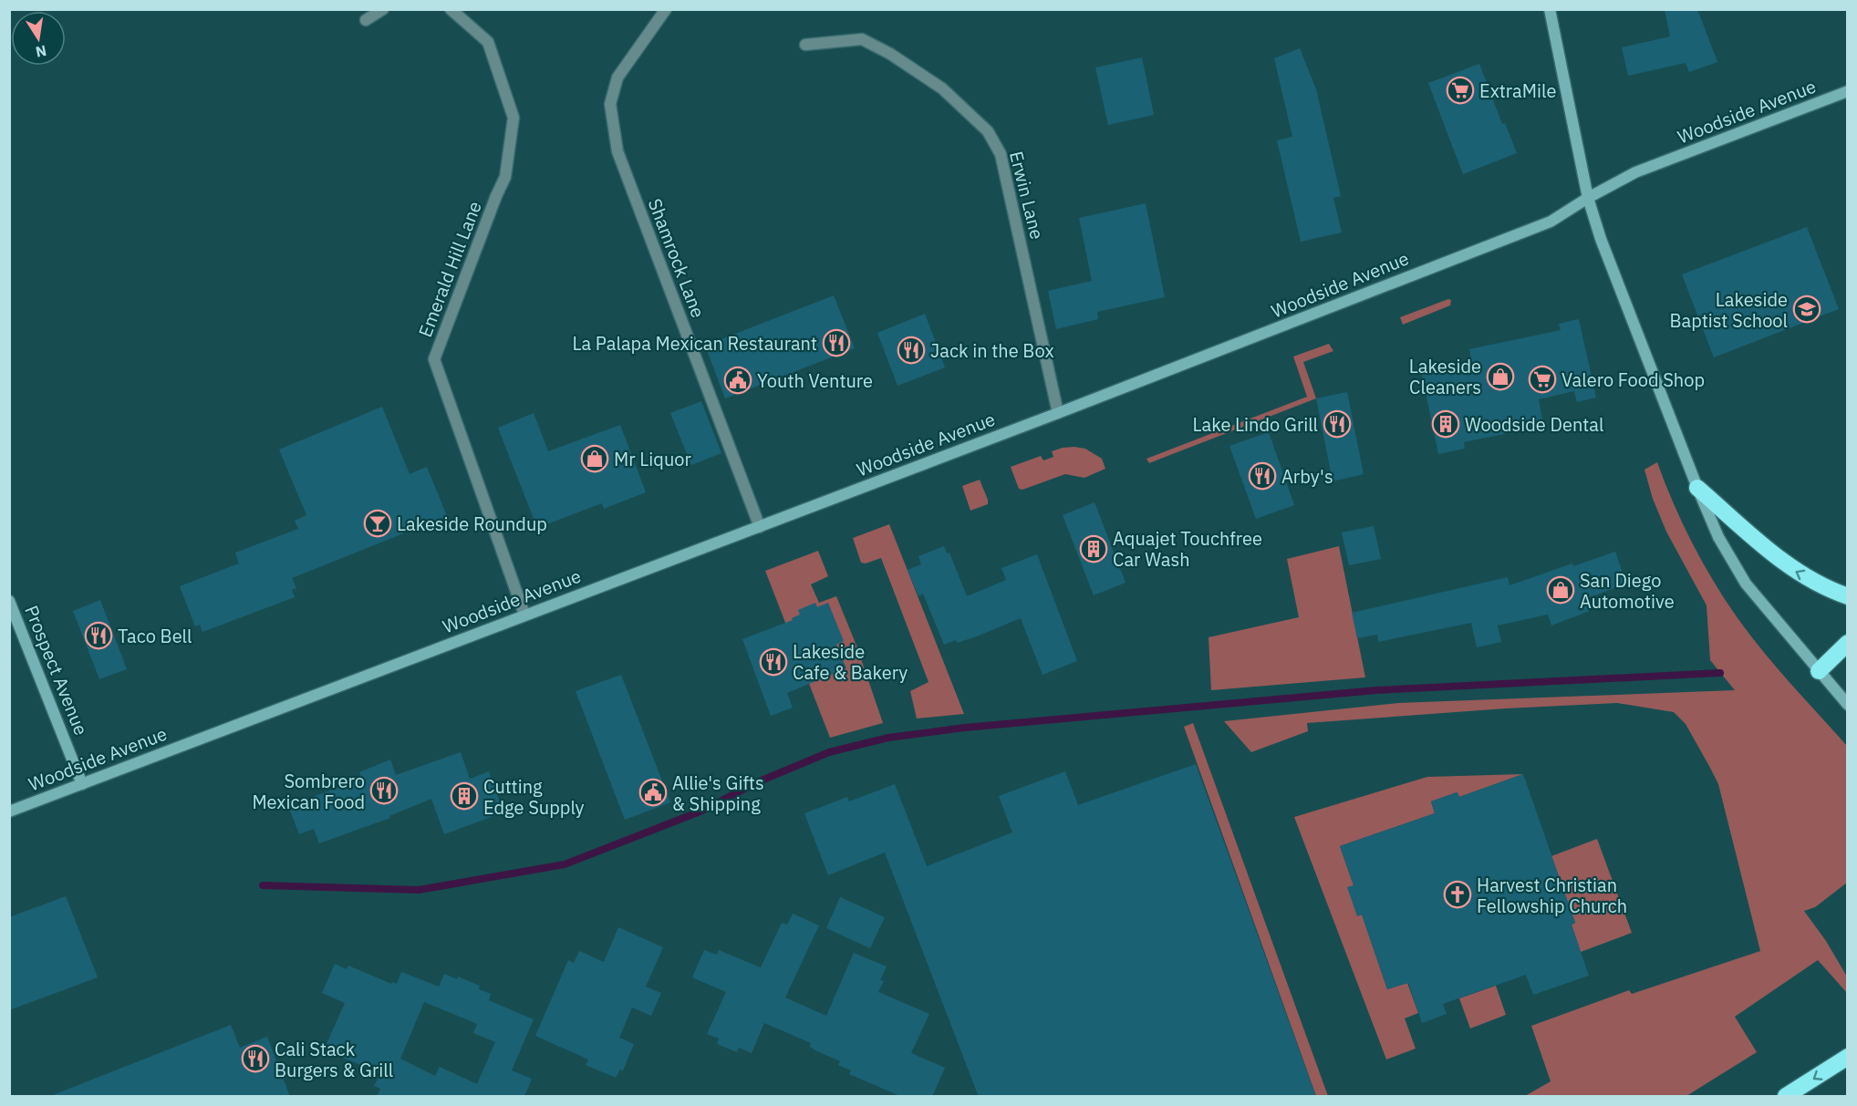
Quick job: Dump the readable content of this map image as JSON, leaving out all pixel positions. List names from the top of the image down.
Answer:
{
  "streets": {
    "main road": ["Woodside Avenue", "Prospect Avenue"],
    "street": ["Erwin Lane", "Shamrock Lane", "Emerald Hill Lane"]
  },
  "crossings": [
    ["Woodside Avenue", "Erwin Lane"],
    ["Woodside Avenue", "Shamrock Lane"],
    ["Woodside Avenue", "Emerald Hill Lane"],
    ["Woodside Avenue", "Prospect Avenue"]
  ],
  "places": {
    "supermarket": ["ExtraMile", "Valero Food Shop"],
    "school or university": ["Lakeside Baptist School"],
    "restaurant": [
      "La Palapa Mexican Restaurant",
      "Jack in the Box",
      "Lake Lindo Grill",
      "Arby's",
      "Taco Bell",
      "Lakeside Cafe & Bakery",
      "Sombrero Mexican Food",
      "Cali Stack Burgers & Grill"
    ],
    "shop": ["Lakeside Cleaners", "Mr Liquor", "San Diego Automotive"],
    "public building": ["Youth Venture", "Allie's Gifts & Shipping"],
    "building": ["Woodside Dental", "Aquajet Touchfree Car Wash", "Cutting Edge Supply"],
    "bar": ["Lakeside Roundup"],
    "church": ["Harvest Christian Fellowship Church"]
  },
  "north": "bottom"
}
